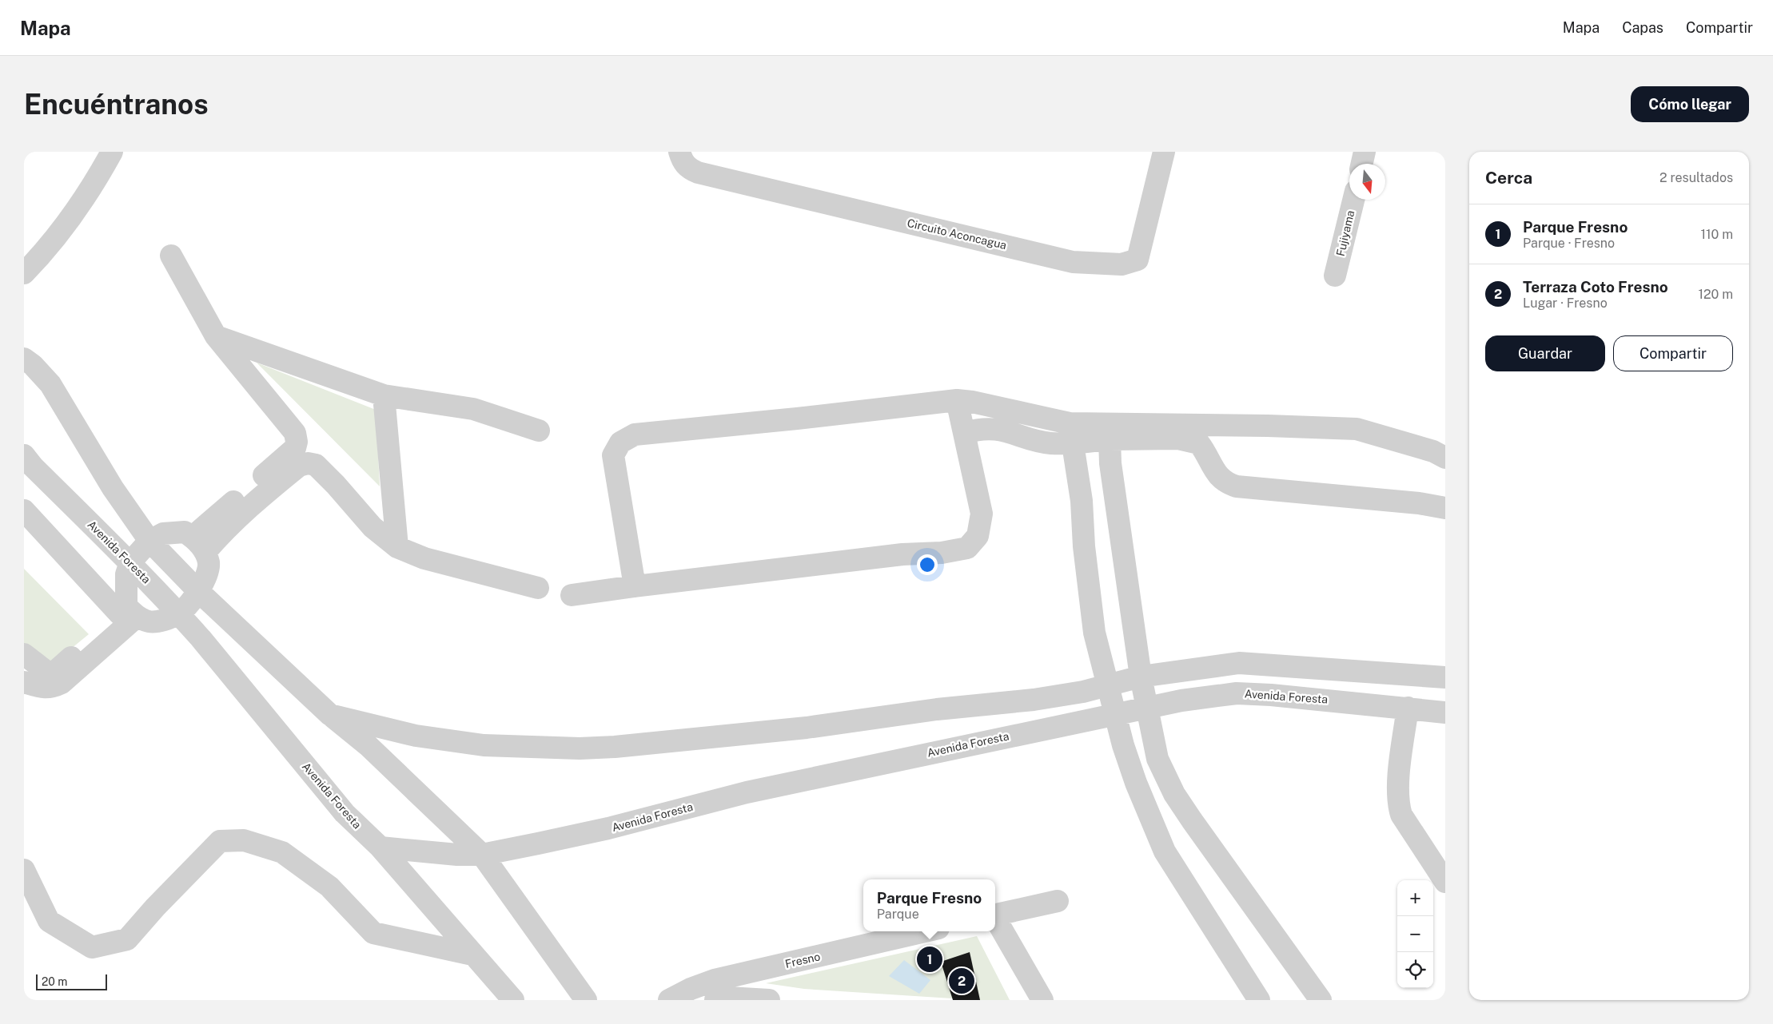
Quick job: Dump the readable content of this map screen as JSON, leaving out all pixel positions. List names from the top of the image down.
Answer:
{
  "streets": {
    "street": [
      "Fujiyama",
      "Circuito Aconcagua",
      "Avenida Foresta",
      "Fresno"
    ]
  },
  "scale_bar": "20 m",
  "north": "bottom",
  "page": {
    "header": "Mapa",
    "nav": ["Mapa", "Capas", "Compartir"],
    "buttons": [
      "Cómo llegar",
      ["Guardar", "Compartir"]
    ],
    "title": "Encuéntranos",
    "heading": ["Cerca", "2 resultados"],
    "list": [
      {
        "mark": "1",
        "name": "Parque Fresno",
        "note": "Parque · Fresno",
        "value": "110 m"
      },
      {
        "mark": "2",
        "name": "Terraza Coto Fresno",
        "note": "Lugar · Fresno",
        "value": "120 m"
      }
    ],
    "popup": ["Parque Fresno", "Parque"],
    "map_buttons": ["+", "−"],
    "pins": ["1", "2"],
    "scale": "20 m"
  }
}
